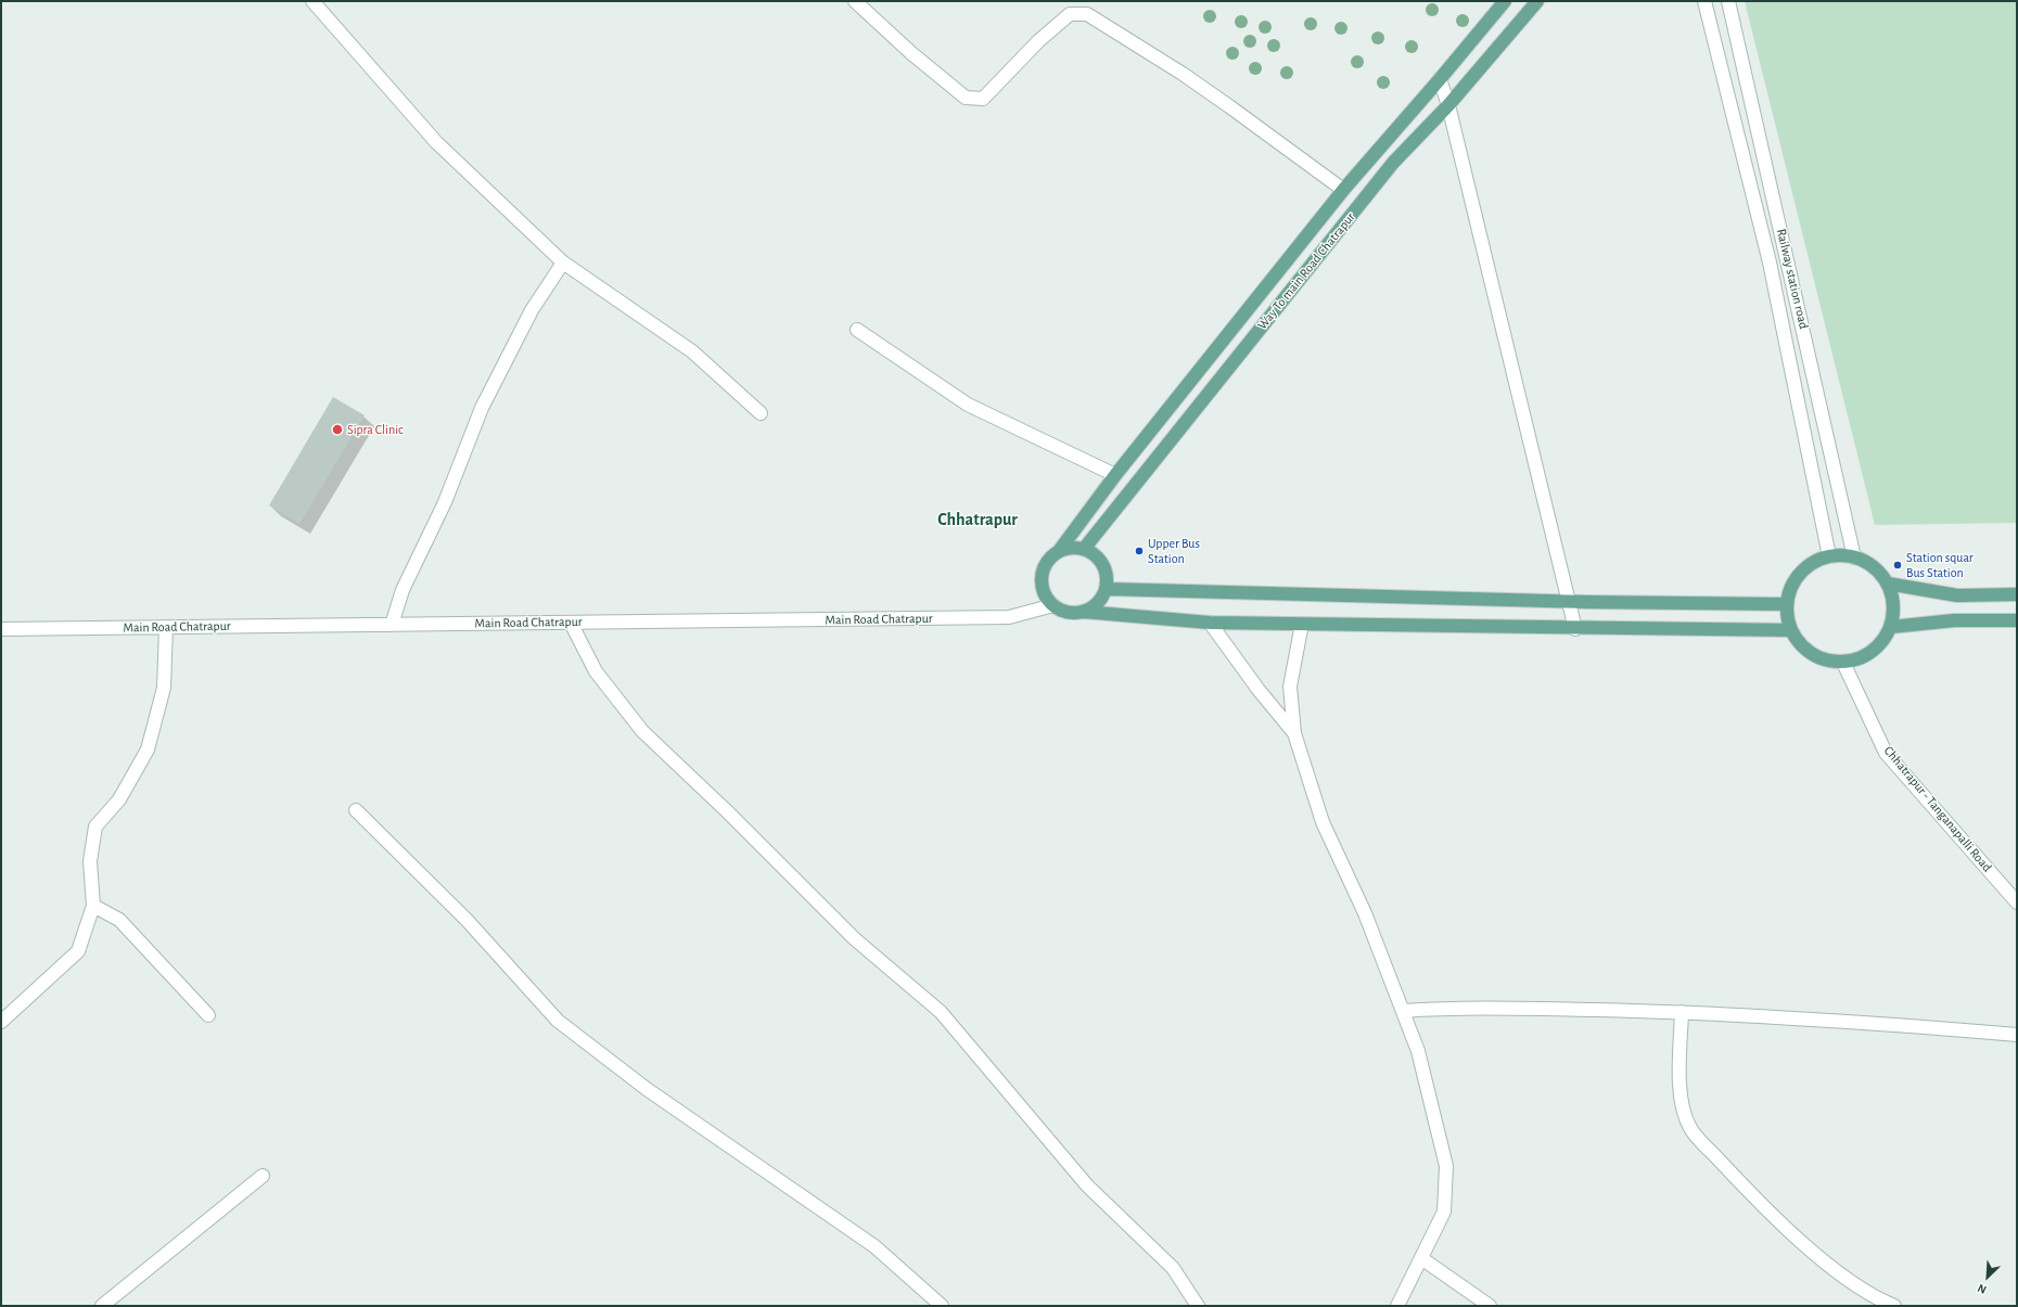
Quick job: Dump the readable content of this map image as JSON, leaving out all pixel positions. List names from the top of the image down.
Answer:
{
  "streets": {
    "main road": ["Way To main Road Chatrapur"],
    "street": ["Railway station road", "Main Road Chatrapur", "Chhatrapur - Tanganapalli Road"]
  },
  "crossings": [
    ["Way To main Road Chatrapur", "Main Road Chatrapur"],
    ["Railway station road", "Chhatrapur - Tanganapalli Road"]
  ],
  "districts": ["Chhatrapur"],
  "places": ["Sipra Clinic", "Upper Bus Station", "Station squar Bus Station"],
  "north": "bottom left"
}
